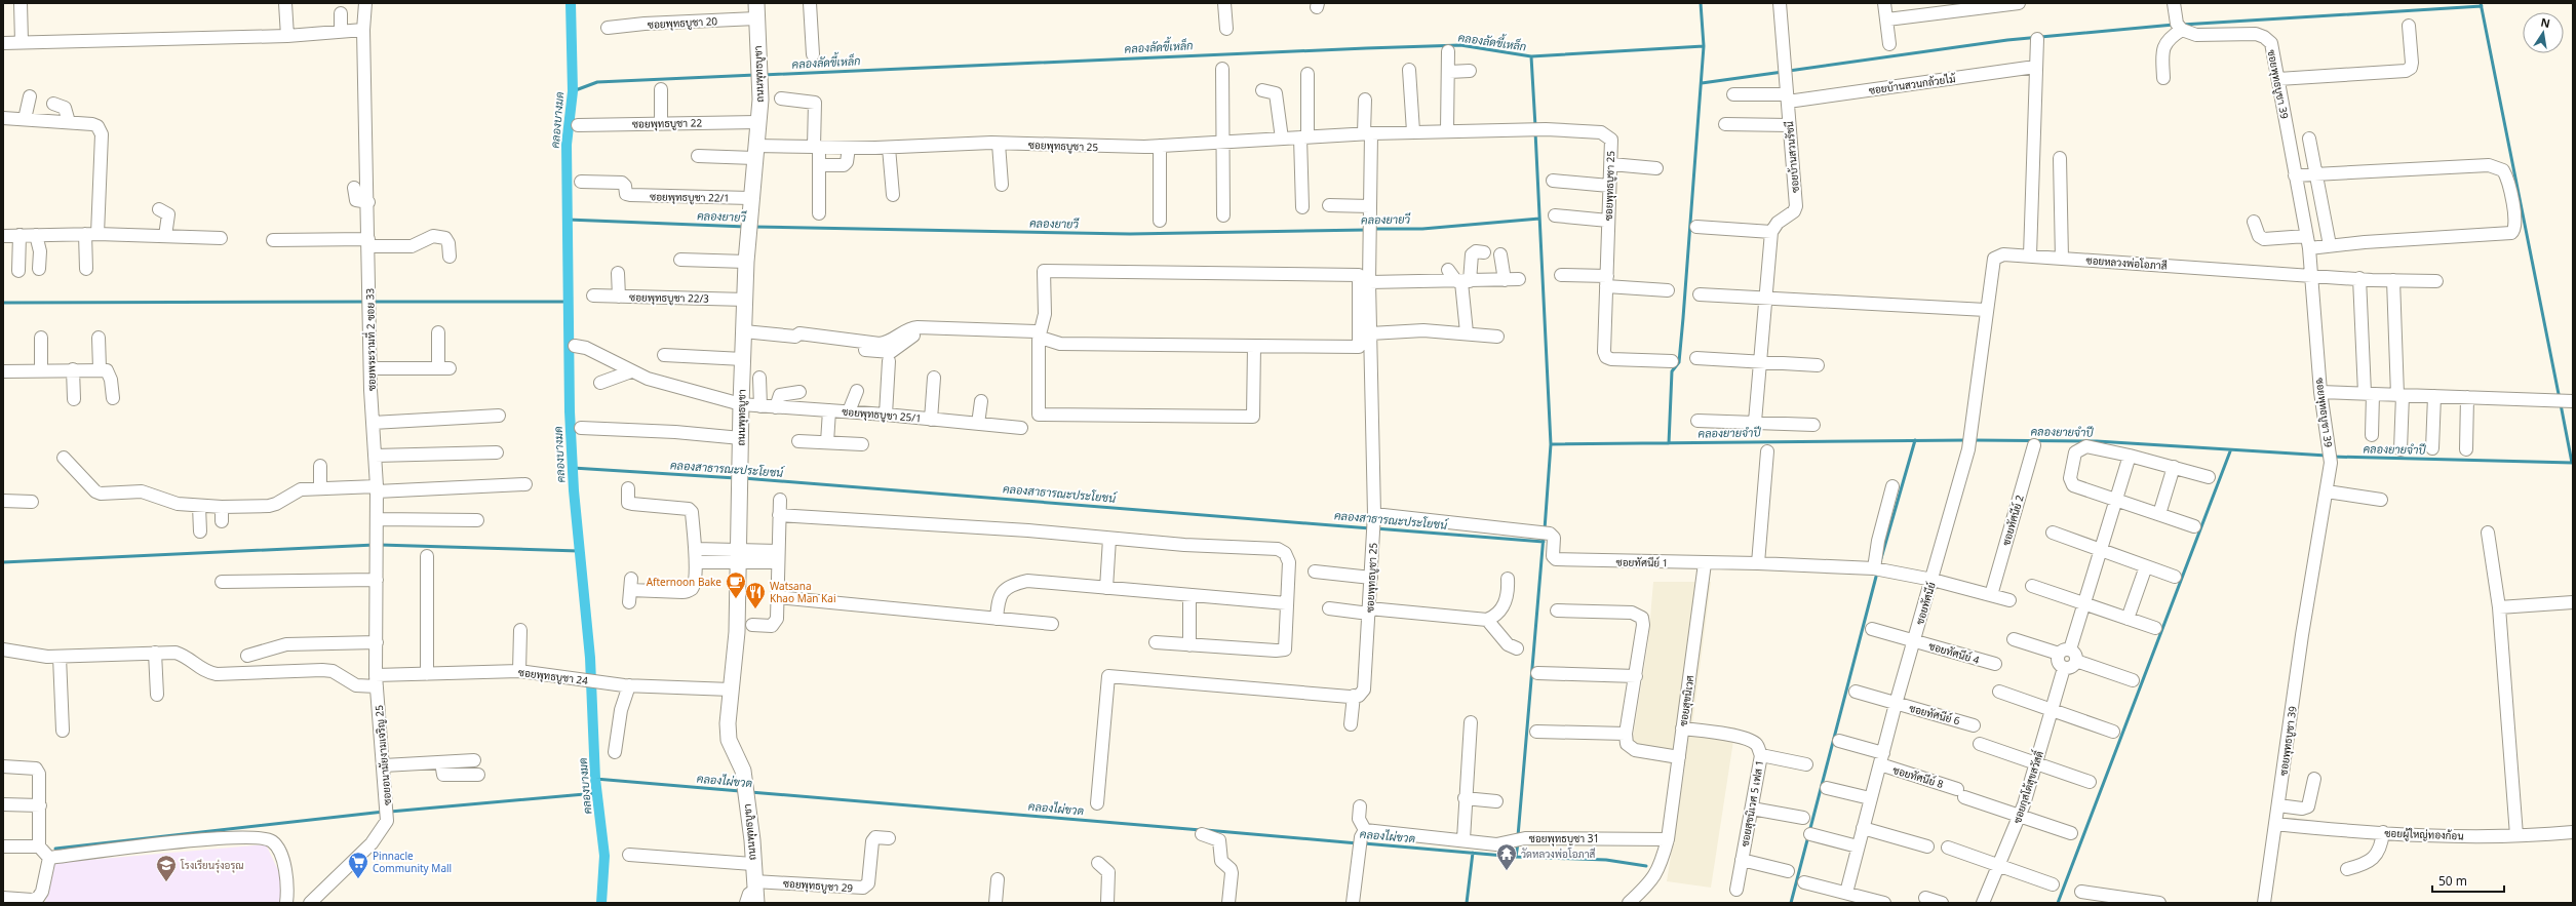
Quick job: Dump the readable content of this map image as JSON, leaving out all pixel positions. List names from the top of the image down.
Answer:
{
  "streets": {
    "main road": ["ถนนพุทธบูชา"],
    "street": [
      "ซอยพุทธบูชา 20",
      "ซอยบ้านสวนกล้วยไม้",
      "ซอยพุทธบูชา 39",
      "ซอยพุทธบูชา 22",
      "ซอยพุทธบูชา 25",
      "ซอยบ้านสวนรัชนี",
      "ซอยพุทธบูชา 22/1",
      "ซอยหลวงพ่อโอภาสี",
      "ซอยพุทธบูชา 22/3",
      "ซอยพระรามที่ 2 ซอย 33",
      "ซอยพุทธบูชา 25/1",
      "ซอยทัศนีย์ 2",
      "ซอยทัศนีย์ 1",
      "ซอยทัศนีย์",
      "ซอยทัศนีย์ 4",
      "ซอยพุทธบูชา 24",
      "ซอยสุขนิเวศ",
      "ซอยทัศนีย์ 6",
      "ซอยอนามัยงามเจริญ 25",
      "ซอยทัศนีย์ 8",
      "ซอยกุสโต้สุขสวัสดิ์",
      "ซอยสุขนิเวศ 5 เฟส 1",
      "ซอยผู้ใหญ่ทองก้อน",
      "ซอยพุทธบูชา 31",
      "ซอยพุทธบูชา 29"
    ]
  },
  "crossings": [
    ["ซอยพุทธบูชา 20", "ถนนพุทธบูชา"],
    ["ถนนพุทธบูชา", "ซอยพุทธบูชา 22"],
    ["ถนนพุทธบูชา", "ซอยพุทธบูชา 25"],
    ["ถนนพุทธบูชา", "ซอยพุทธบูชา 22/1"],
    ["ถนนพุทธบูชา", "ซอยพุทธบูชา 22/3"],
    ["ถนนพุทธบูชา", "ซอยพุทธบูชา 25/1"],
    ["ถนนพุทธบูชา", "ซอยพุทธบูชา 24"],
    ["ถนนพุทธบูชา", "ซอยพุทธบูชา 29"],
    ["ซอยบ้านสวนกล้วยไม้", "ซอยบ้านสวนรัชนี"],
    ["ซอยพุทธบูชา 39", "ซอยหลวงพ่อโอภาสี"],
    ["ซอยพุทธบูชา 39", "ซอยผู้ใหญ่ทองก้อน"],
    ["ซอยพุทธบูชา 25", "ซอยทัศนีย์ 1"],
    ["ซอยหลวงพ่อโอภาสี", "ซอยทัศนีย์"],
    ["ซอยพระรามที่ 2 ซอย 33", "ซอยพุทธบูชา 24"],
    ["ซอยพระรามที่ 2 ซอย 33", "ซอยอนามัยงามเจริญ 25"],
    ["ซอยทัศนีย์ 1", "ซอยทัศนีย์"],
    ["ซอยทัศนีย์ 1", "ซอยสุขนิเวศ"],
    ["ซอยทัศนีย์", "ซอยทัศนีย์ 4"],
    ["ซอยทัศนีย์", "ซอยทัศนีย์ 6"],
    ["ซอยทัศนีย์", "ซอยทัศนีย์ 8"],
    ["ซอยพุทธบูชา 24", "ซอยอนามัยงามเจริญ 25"],
    ["ซอยสุขนิเวศ", "ซอยสุขนิเวศ 5 เฟส 1"],
    ["ซอยสุขนิเวศ", "ซอยพุทธบูชา 31"],
    ["ซอยทัศนีย์ 8", "ซอยกุสโต้สุขสวัสดิ์"]
  ],
  "water": [
    "คลองลัดขี้เหล็ก",
    "คลองบางมด",
    "คลองยายวี",
    "คลองยายจำปี",
    "คลองสาธารณะประโยชน์",
    "คลองไผ่ขวด"
  ],
  "places": {
    "cafe": ["Afternoon Bake"],
    "restaurant": ["Watsana Khao Man Kai"],
    "temple": ["วัดหลวงพ่อโอภาสี"],
    "supermarket": ["Pinnacle Community Mall"],
    "school or university": ["โรงเรียนรุ่งอรุณ"]
  },
  "scale_bar": "50 m",
  "north": "top"
}
